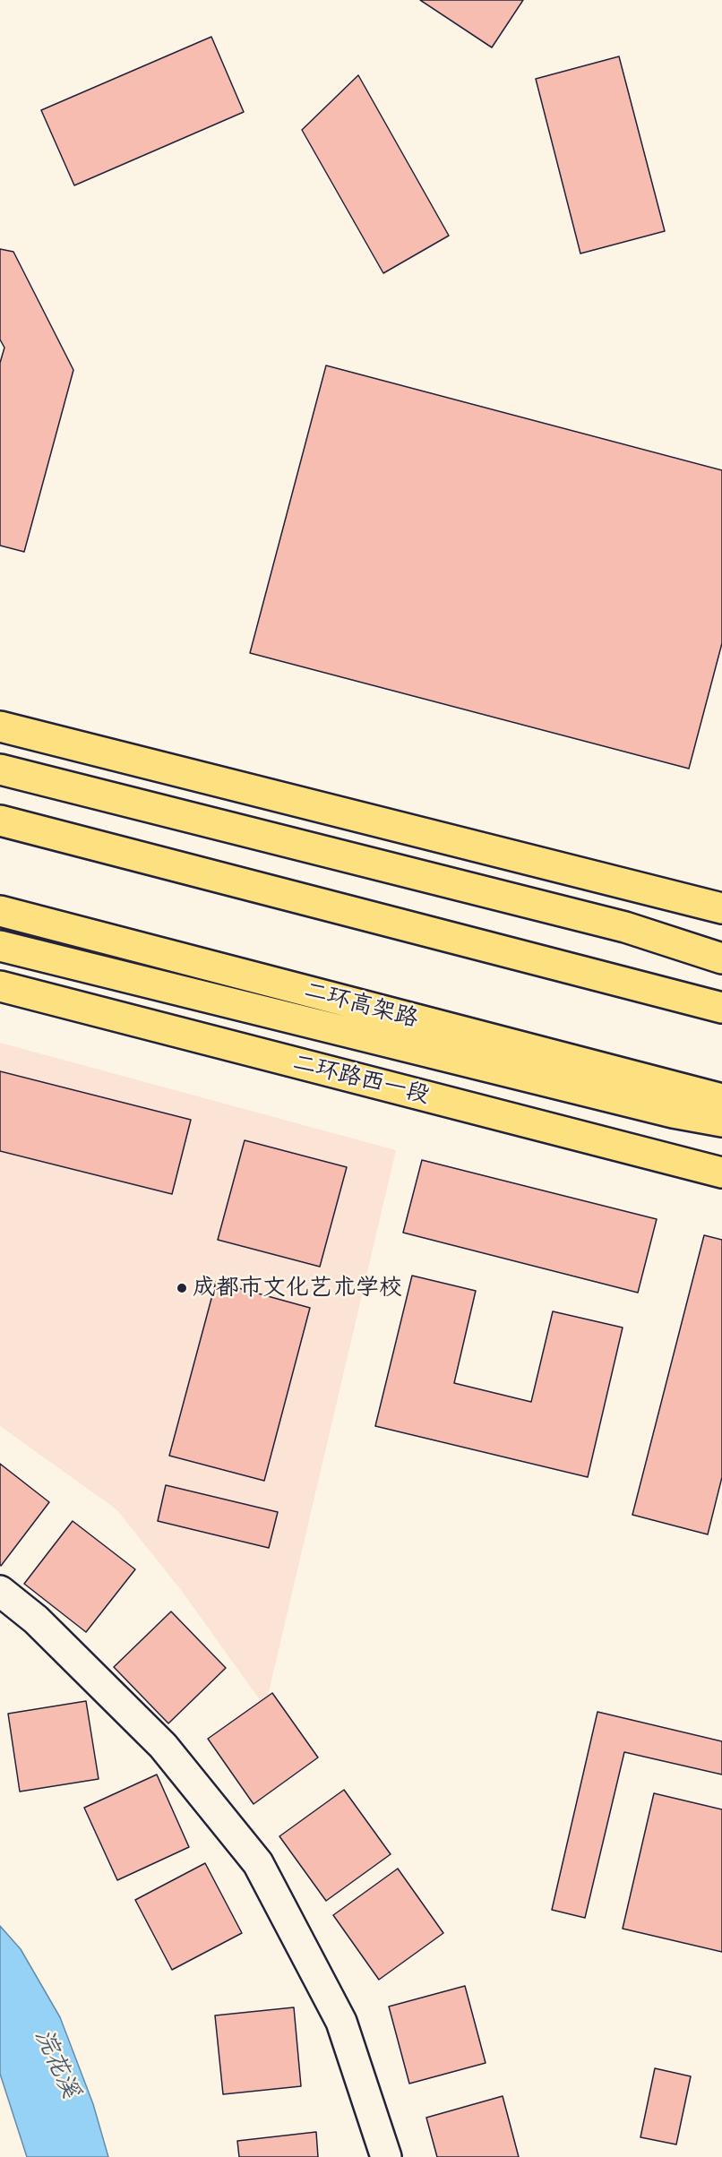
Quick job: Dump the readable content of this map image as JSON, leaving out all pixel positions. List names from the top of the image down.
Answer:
{
  "streets": {
    "main road": ["二环高架路", "二环路西一段"]
  },
  "water": ["浣花溪"],
  "places": ["成都市文化艺术学校"]
}
